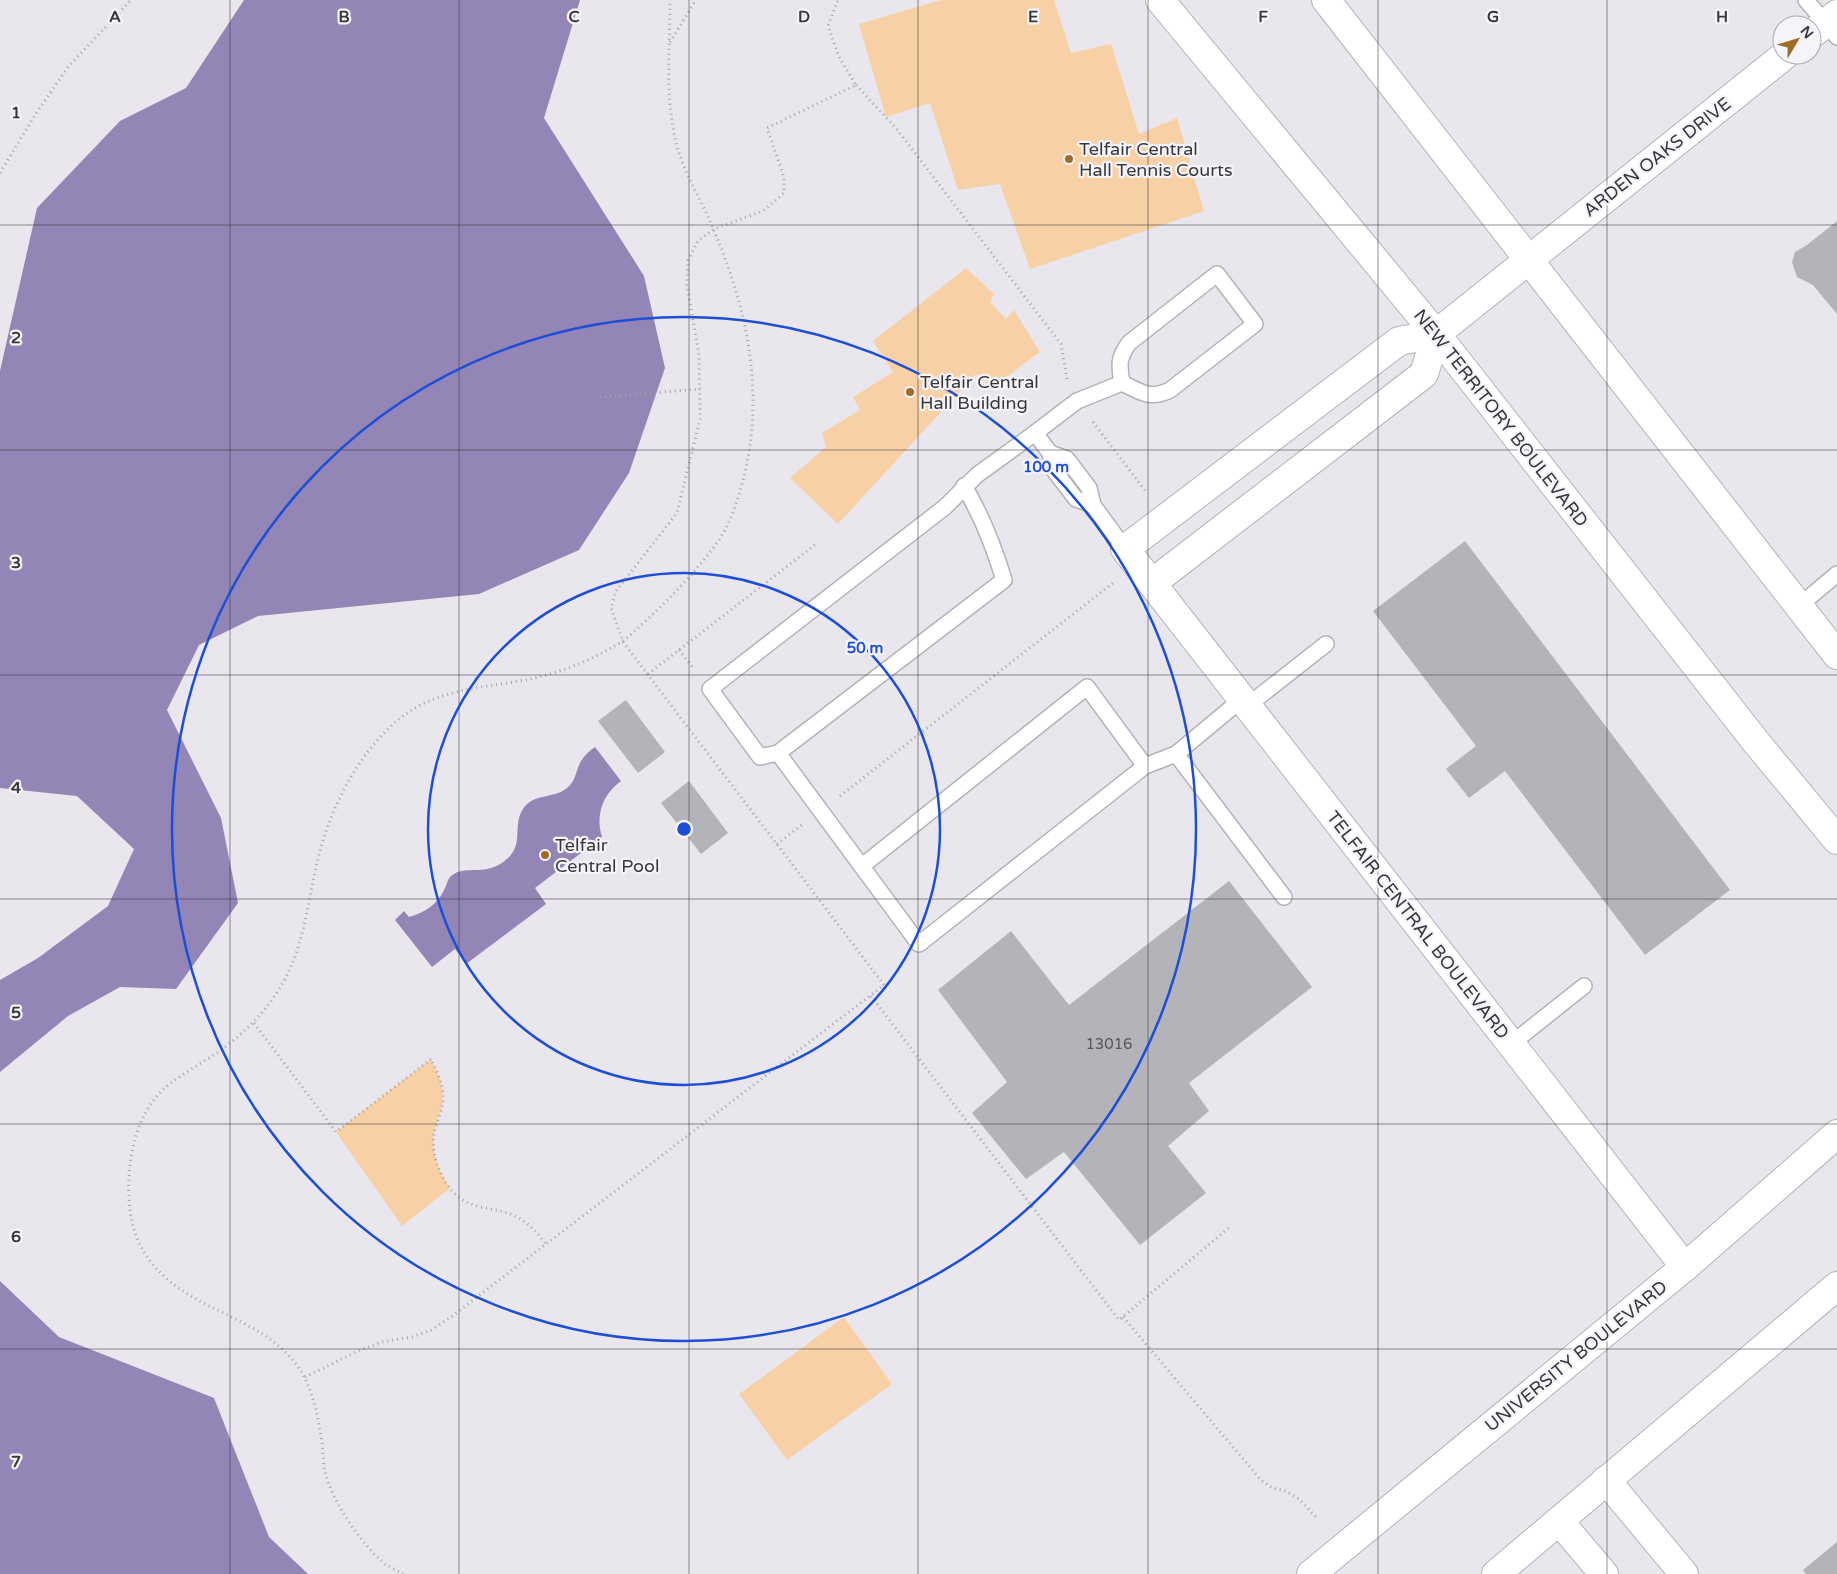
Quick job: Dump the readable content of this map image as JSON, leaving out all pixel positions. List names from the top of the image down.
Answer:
{
  "streets": {
    "main road": [
      "ARDEN OAKS DRIVE",
      "NEW TERRITORY BOULEVARD",
      "TELFAIR CENTRAL BOULEVARD",
      "UNIVERSITY BOULEVARD"
    ]
  },
  "crossings": [
    ["TELFAIR CENTRAL BOULEVARD", "UNIVERSITY BOULEVARD"]
  ],
  "places": ["Telfair Central Hall Tennis Courts", "Telfair Central Hall Building", "Telfair Central Pool"],
  "house_numbers": ["13016"],
  "north": "top right",
  "grid": {
    "columns": [
      "A",
      "B",
      "C",
      "D",
      "E",
      "F",
      "G",
      "H"
    ],
    "rows": [
      "1",
      "2",
      "3",
      "4",
      "5",
      "6",
      "7"
    ]
  },
  "rings": ["100 m", "50 m"]
}
